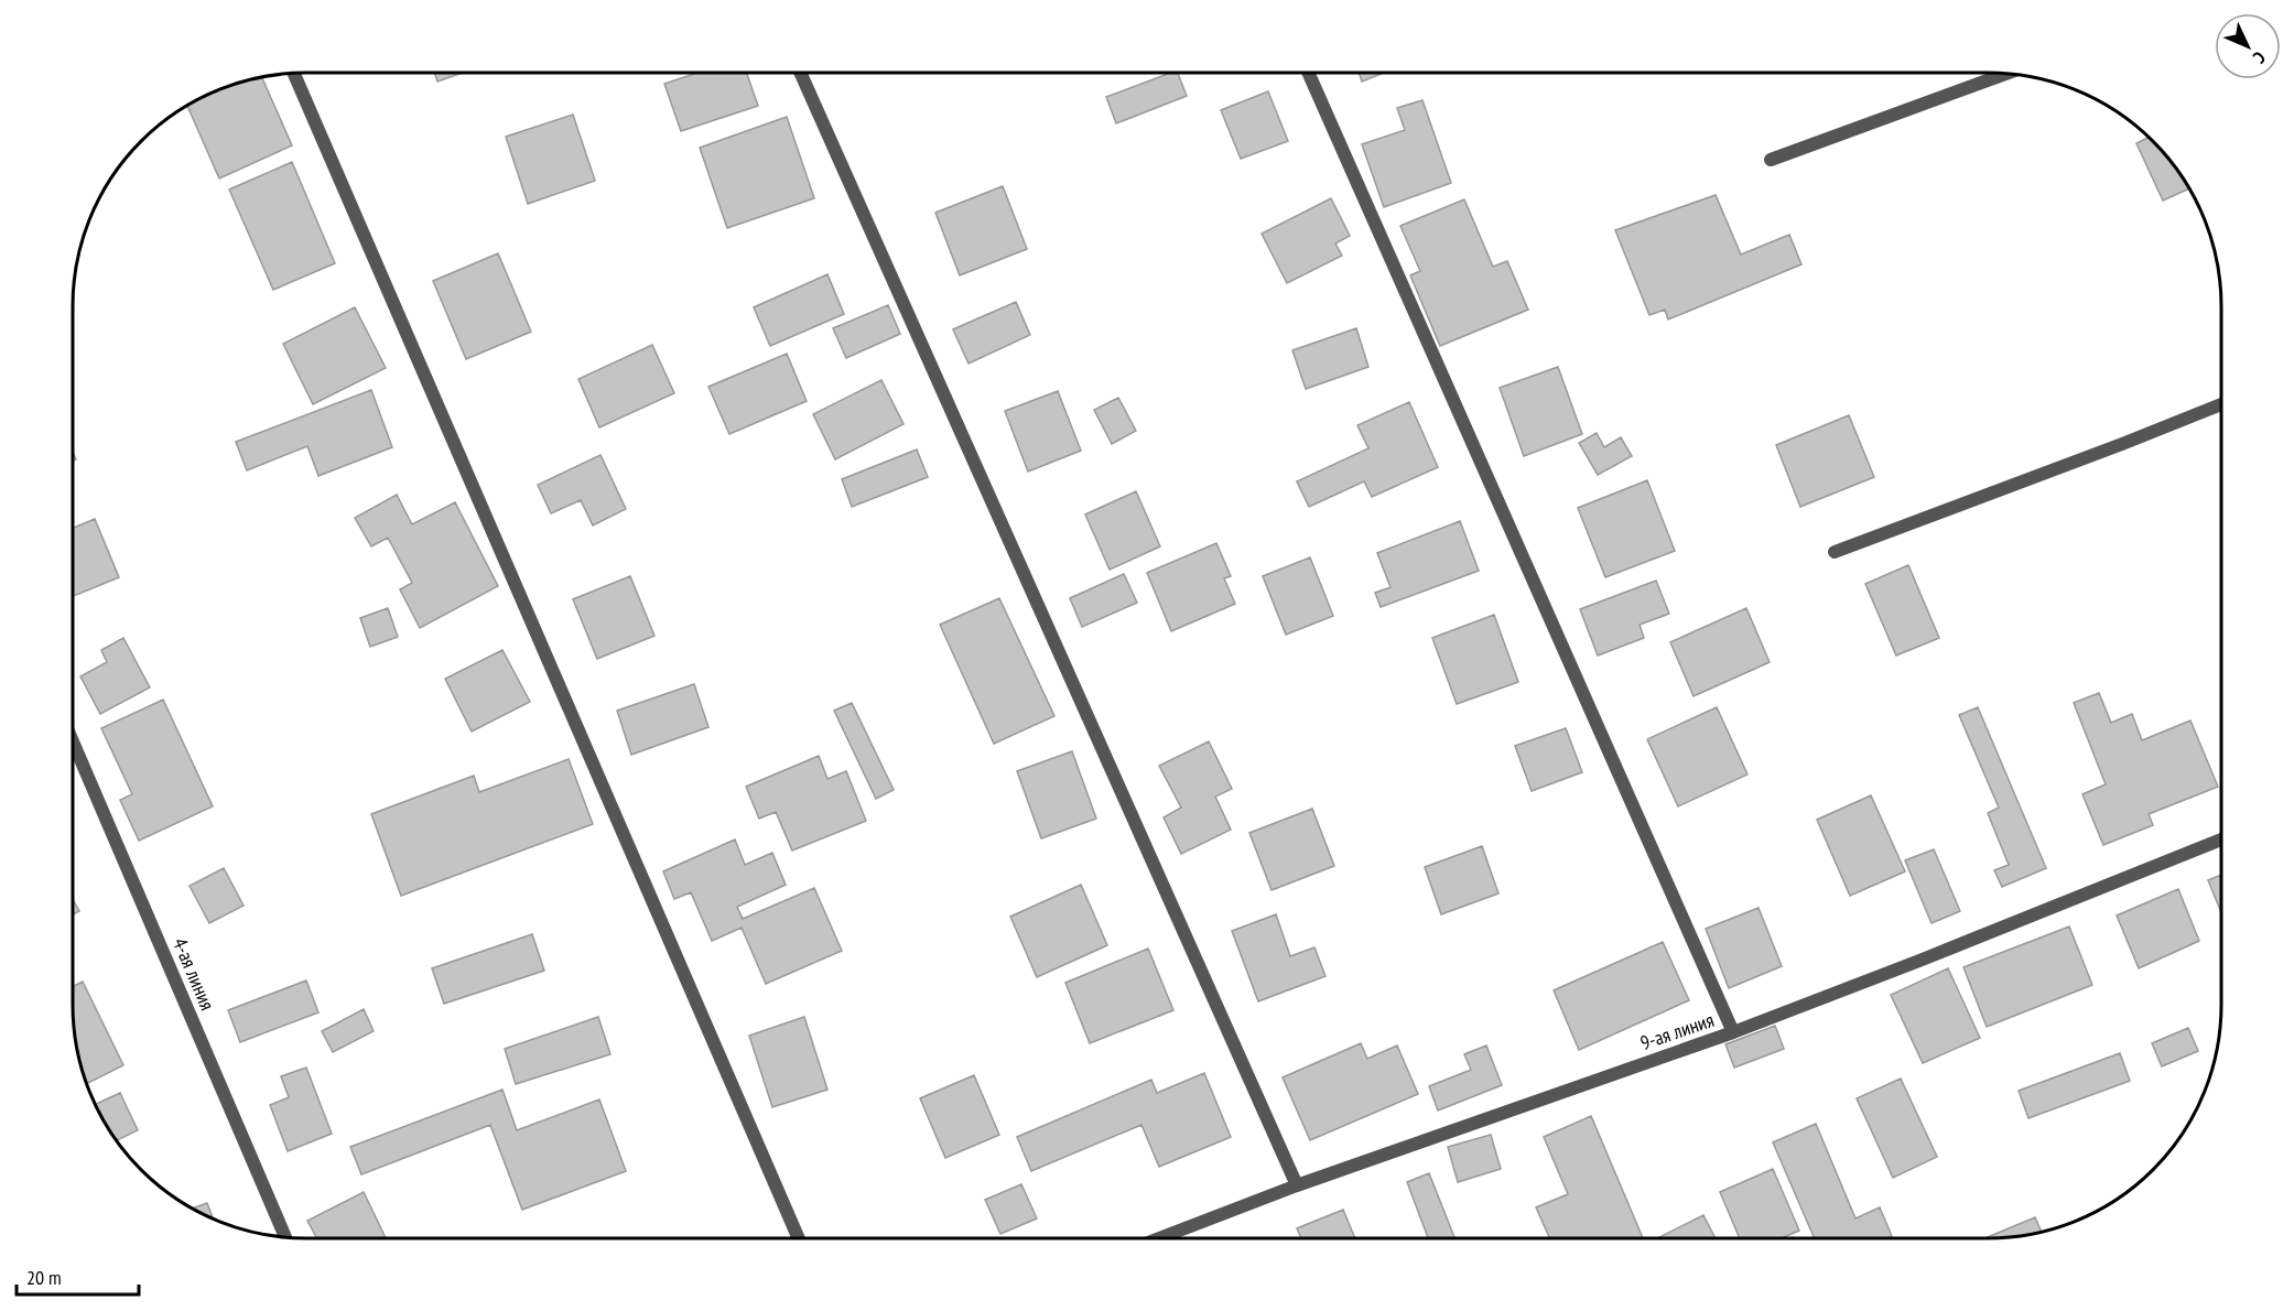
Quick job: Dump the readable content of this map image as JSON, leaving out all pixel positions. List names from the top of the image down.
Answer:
{
  "streets": {
    "street": ["4-ая линия", "9-ая линия"]
  },
  "scale_bar": "20 m",
  "north": "bottom right"
}
